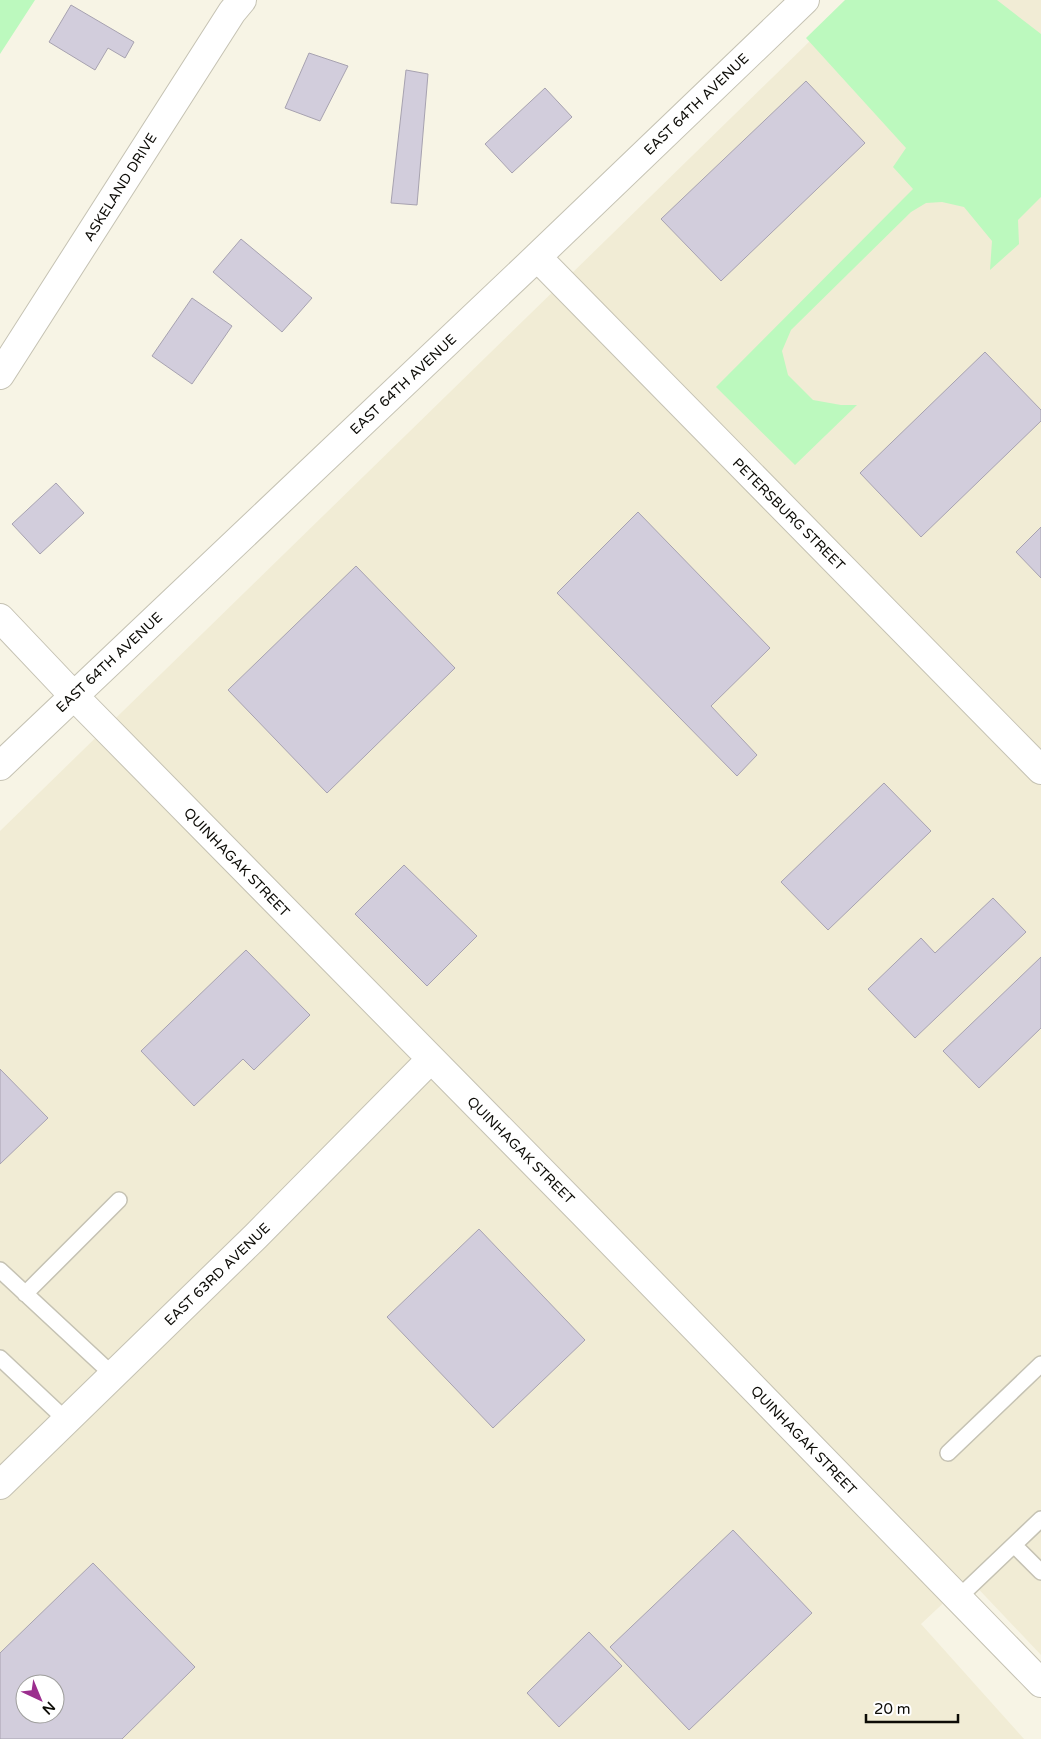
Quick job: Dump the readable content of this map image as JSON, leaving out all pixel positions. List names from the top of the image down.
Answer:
{
  "streets": {
    "street": [
      "EAST 64TH AVENUE",
      "ASKELAND DRIVE",
      "PETERSBURG STREET",
      "QUINHAGAK STREET",
      "EAST 63RD AVENUE"
    ]
  },
  "crossings": [
    ["EAST 64TH AVENUE", "PETERSBURG STREET"],
    ["EAST 64TH AVENUE", "QUINHAGAK STREET"],
    ["QUINHAGAK STREET", "EAST 63RD AVENUE"]
  ],
  "scale_bar": "20 m",
  "north": "bottom right"
}
